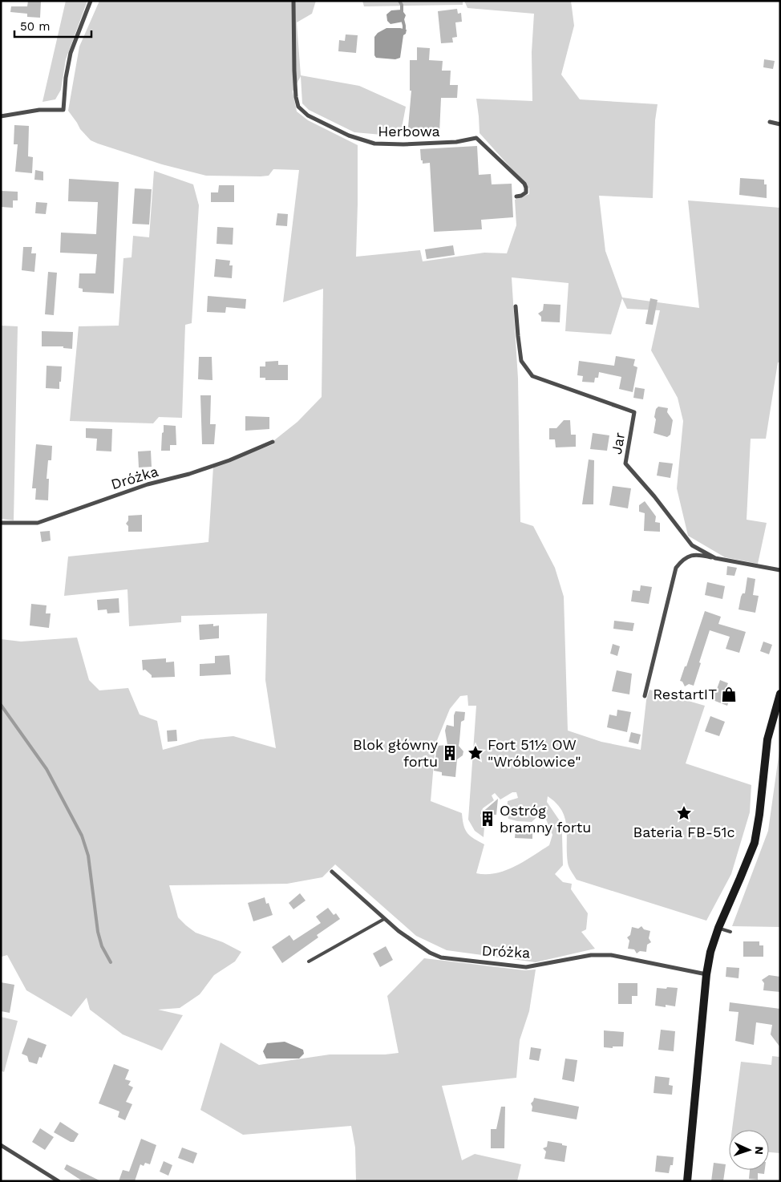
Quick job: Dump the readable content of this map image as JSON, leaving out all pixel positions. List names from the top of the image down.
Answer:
{
  "streets": {
    "street": ["Herbowa", "Jar", "Dróżka"]
  },
  "places": {
    "shop": ["RestartIT"],
    "building": ["Blok główny fortu", "Ostróg bramny fortu"],
    "place": ["Fort 51½ OW \"Wróblowice\"", "Bateria FB-51c"]
  },
  "scale_bar": "50 m",
  "north": "right"
}
